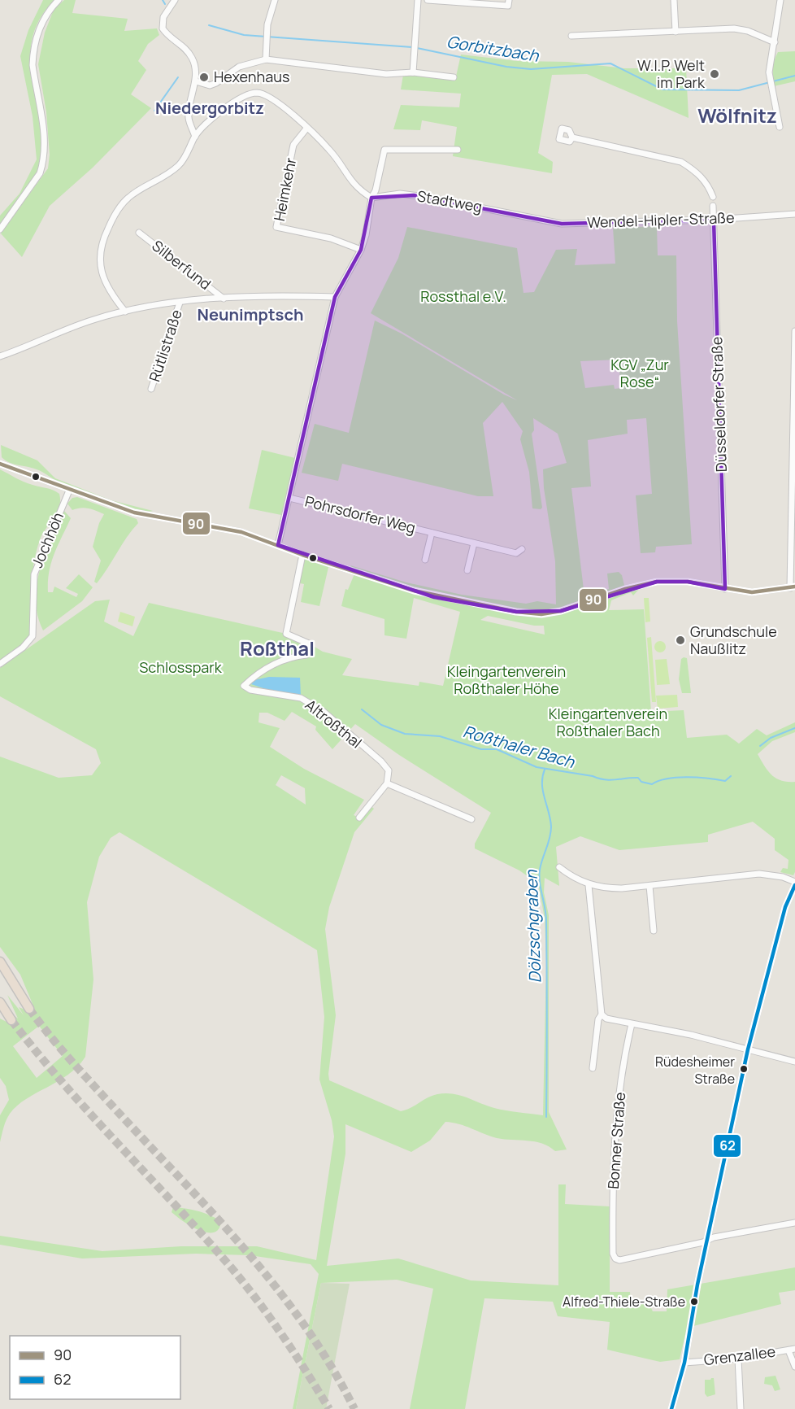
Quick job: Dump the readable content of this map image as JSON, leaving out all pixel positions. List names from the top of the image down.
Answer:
{
  "streets": {
    "street": [
      "Heimkehr",
      "Stadtweg",
      "Wendel-Hipler-Straße",
      "Silberfund",
      "Rütlistraße",
      "Düsseldorfer Straße",
      "Pohrsdorfer Weg",
      "Jochhöh",
      "Altroßthal",
      "Bonner Straße",
      "Grenzallee"
    ]
  },
  "crossings": [
    ["Stadtweg", "Wendel-Hipler-Straße"],
    ["Wendel-Hipler-Straße", "Düsseldorfer Straße"]
  ],
  "districts": [
    "Niedergorbitz",
    "Wölfnitz",
    "Neunimptsch",
    "Roßthal"
  ],
  "water": ["Gorbitzbach", "Roßthaler Bach", "Dölzschgraben"],
  "parks": [
    "Rossthal e.V.",
    "KGV „Zur Rose“",
    "Schlosspark",
    "Kleingartenverein Roßthaler Höhe",
    "Kleingartenverein Roßthaler Bach"
  ],
  "places": [
    "W.I.P. Welt im Park",
    "Hexenhaus",
    "Grundschule Naußlitz",
    "Rüdesheimer Straße",
    "Alfred-Thiele-Straße"
  ],
  "lines": ["transit line 90", "transit line 62"],
  "legend": ["90", "62"]
}
